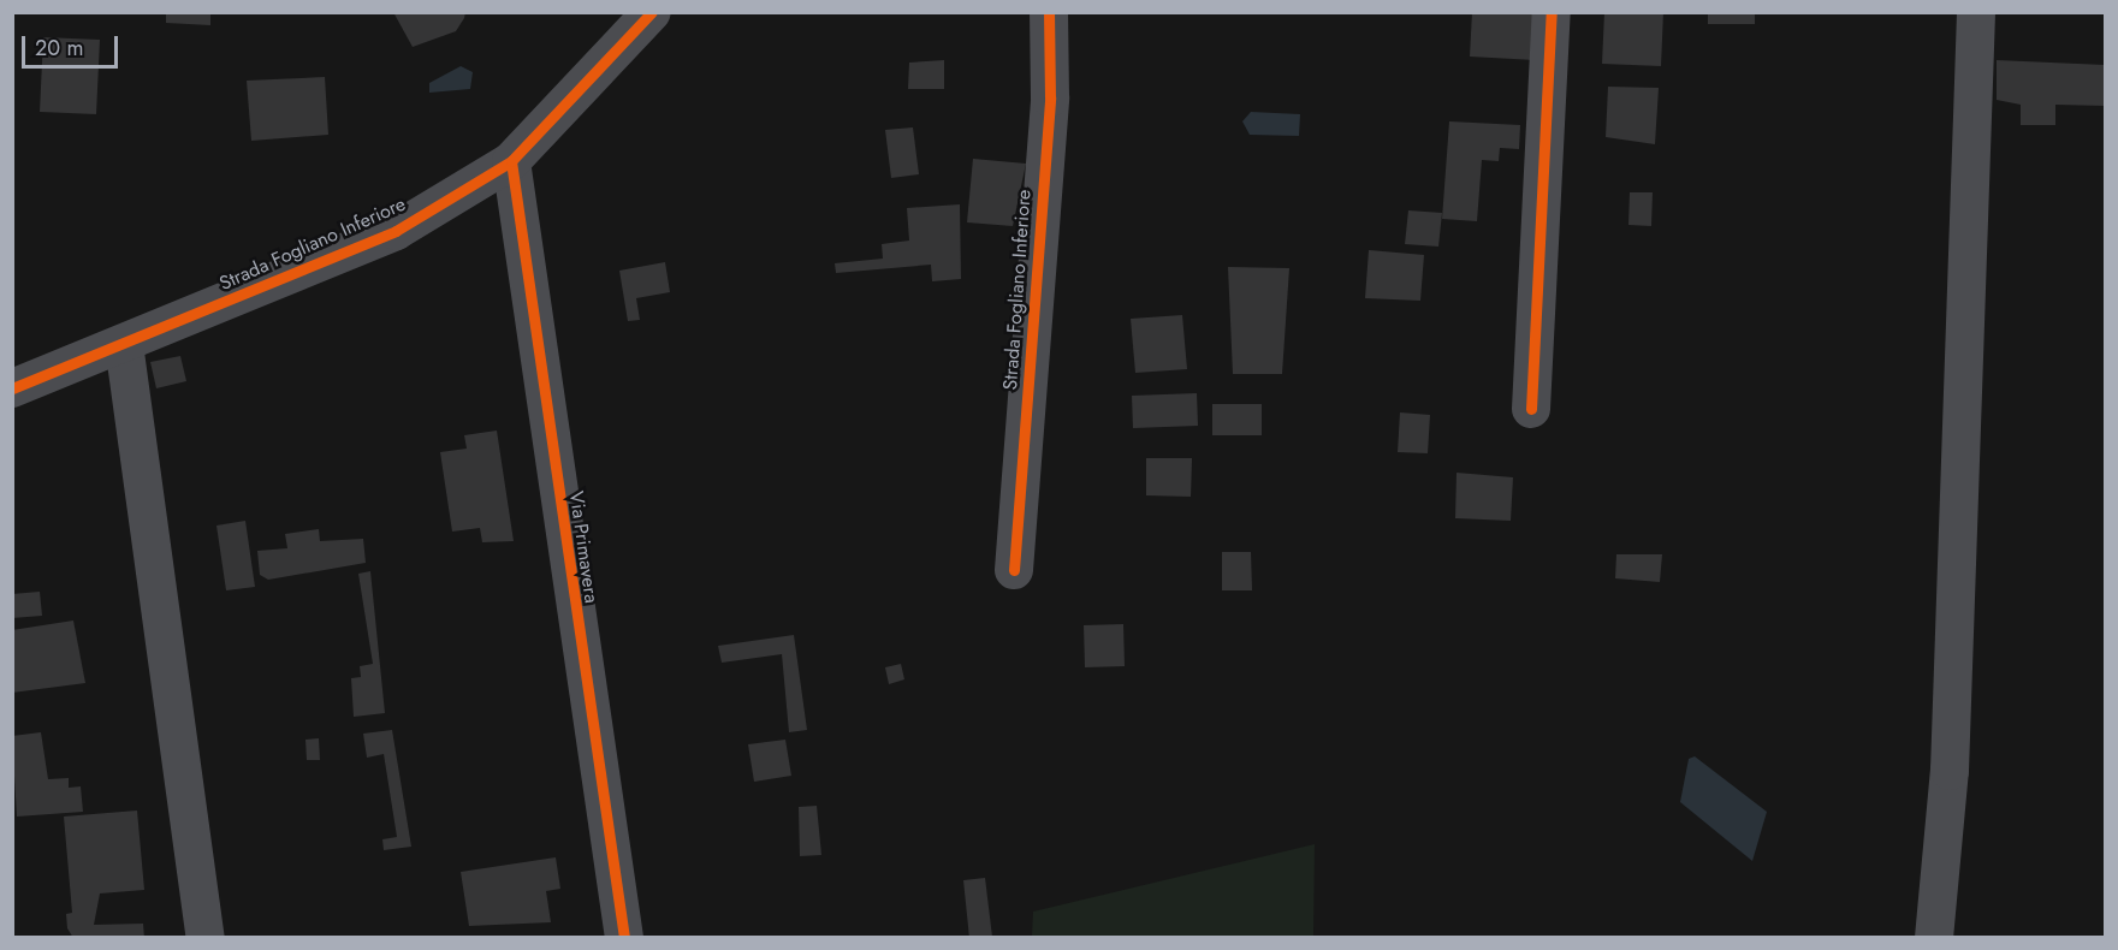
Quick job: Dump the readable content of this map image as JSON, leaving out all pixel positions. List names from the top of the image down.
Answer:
{
  "streets": {
    "street": ["Strada Fogliano Inferiore", "Via Primavera"]
  },
  "crossings": [
    ["Strada Fogliano Inferiore", "Via Primavera"]
  ],
  "scale_bar": "20 m"
}
